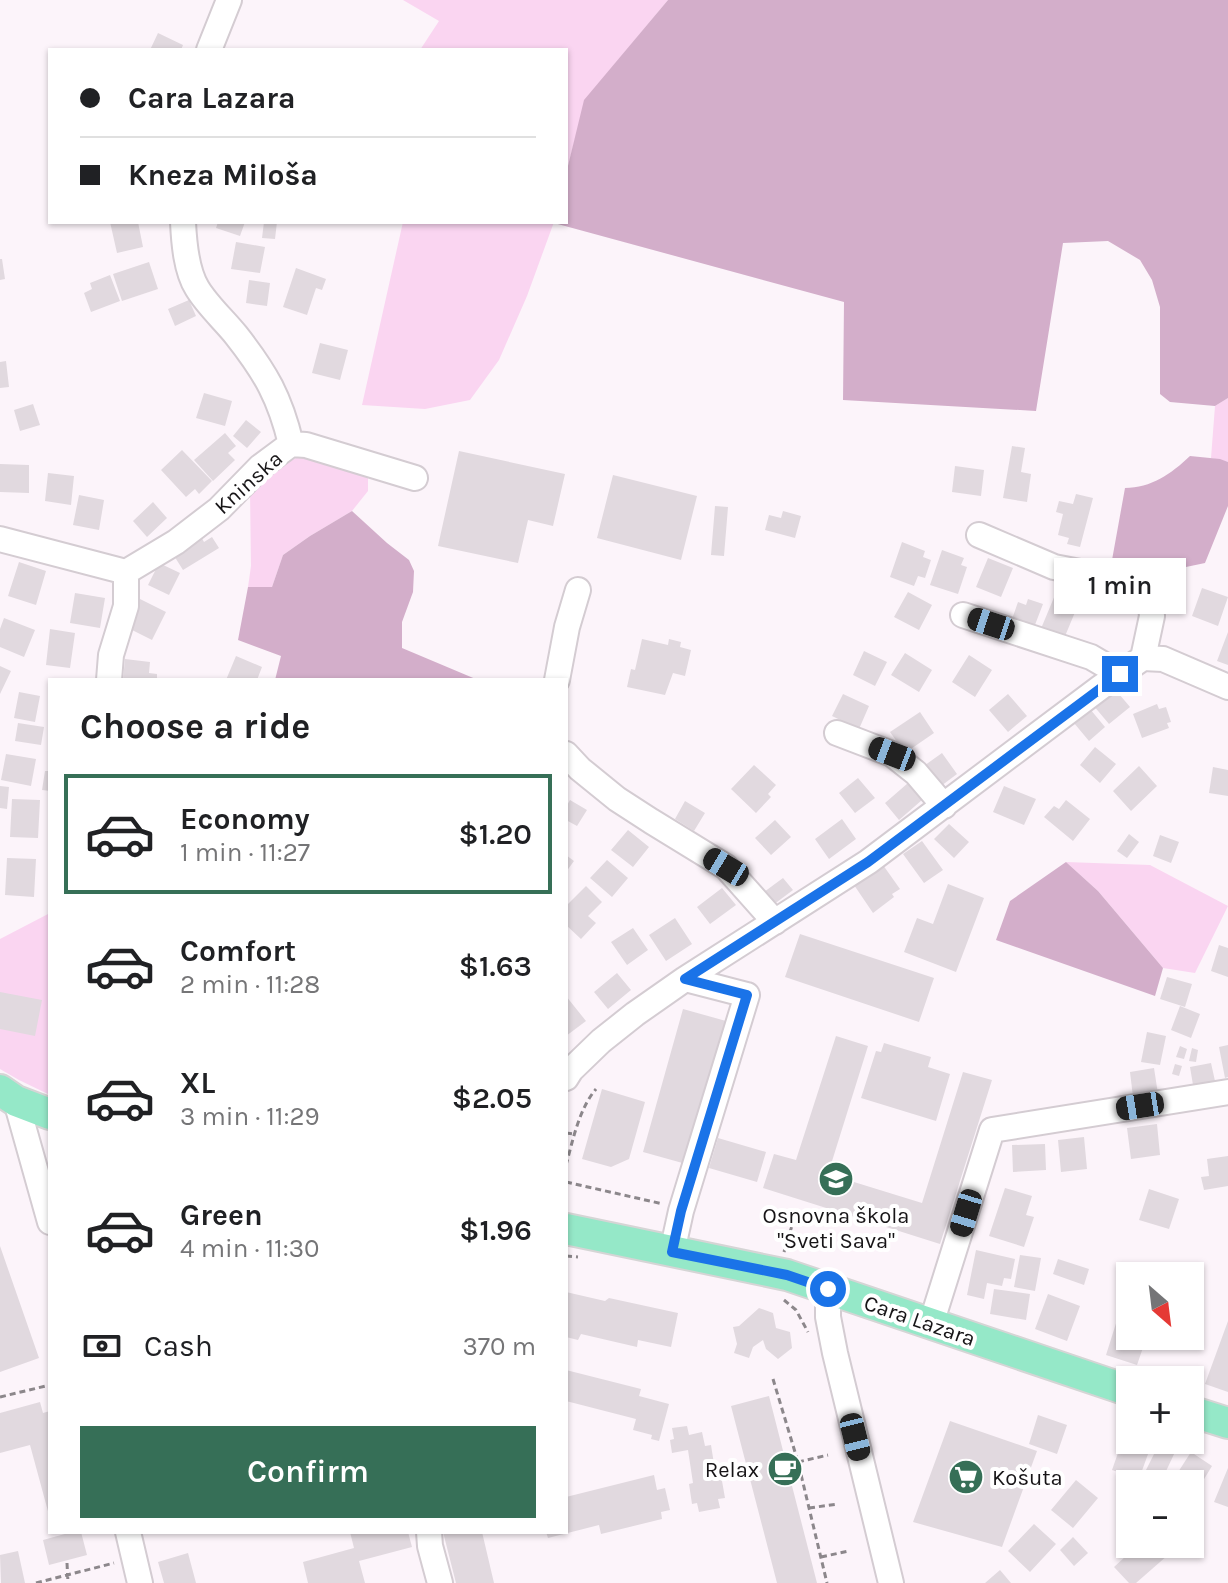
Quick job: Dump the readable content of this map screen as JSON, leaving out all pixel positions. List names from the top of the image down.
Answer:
{
  "streets": {
    "main road": ["Cara Lazara"],
    "street": ["Kninska"]
  },
  "places": {
    "school or university": ["Osnovna škola \"Sveti Sava\""],
    "cafe": ["Relax"],
    "supermarket": ["Košuta"]
  },
  "north": "bottom right",
  "page": {
    "banner": ["Cara Lazara", "Kneza Miloša"],
    "bubble": "1 min",
    "heading": "Choose a ride",
    "list": [
      {
        "name": "Economy",
        "note": "1 min · 11:27",
        "value": "$1.20"
      },
      {
        "name": "Comfort",
        "note": "2 min · 11:28",
        "value": "$1.63"
      },
      {
        "name": "XL",
        "note": "3 min · 11:29",
        "value": "$2.05"
      },
      {
        "name": "Green",
        "note": "4 min · 11:30",
        "value": "$1.96"
      }
    ],
    "map_buttons": ["+", "−"],
    "pay": ["Cash", "370 m"],
    "buttons": "Confirm"
  }
}
